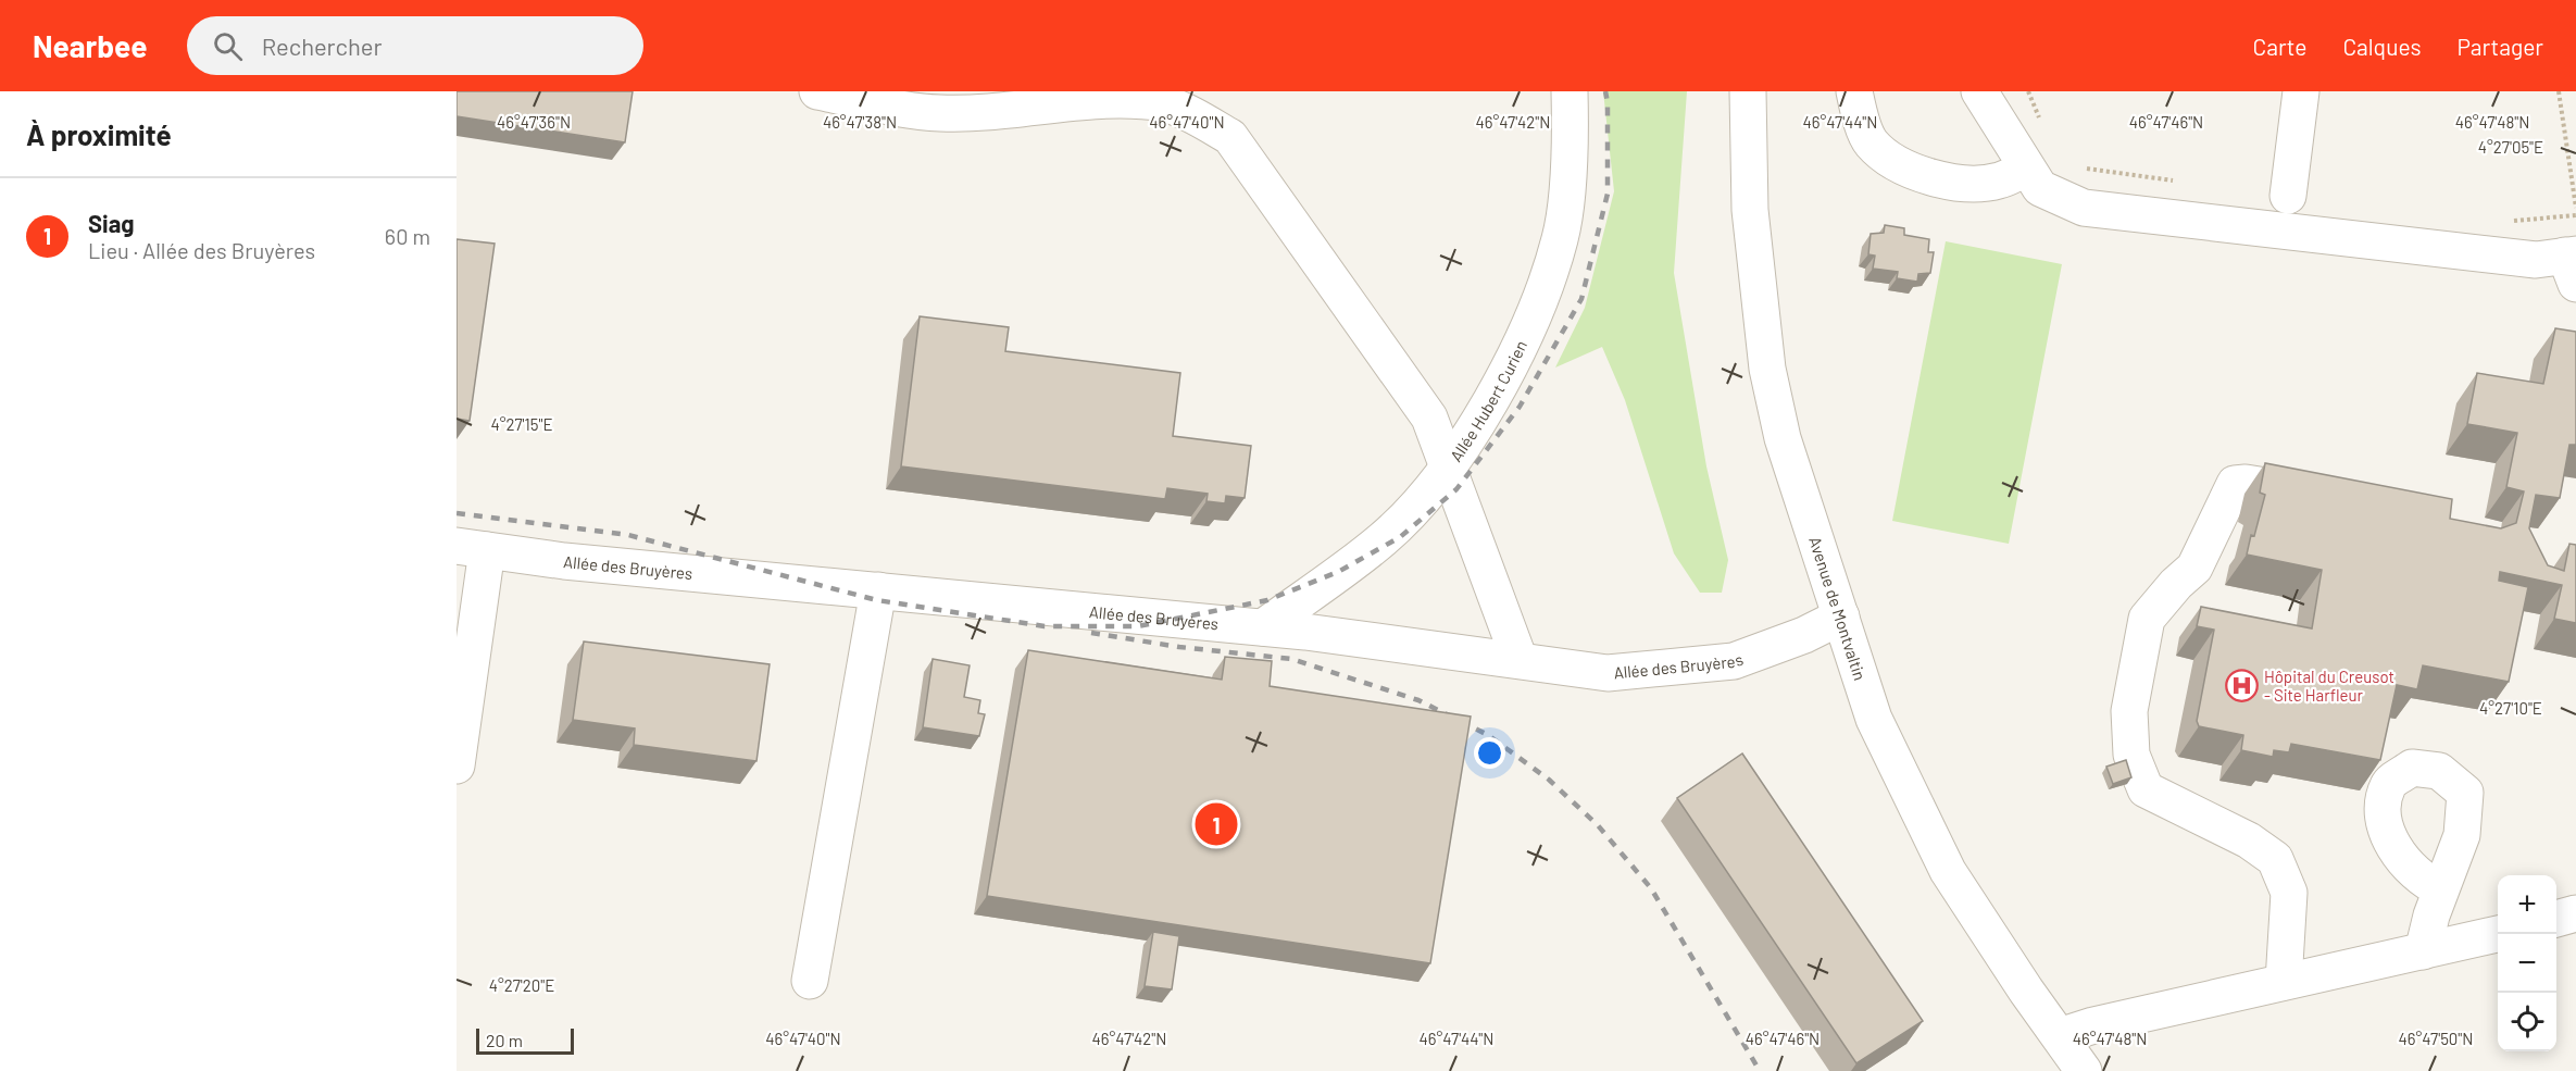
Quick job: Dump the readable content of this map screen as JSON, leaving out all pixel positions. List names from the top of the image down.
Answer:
{
  "streets": {
    "street": ["Allée Hubert Curien", "Allée des Bruyères", "Avenue de Montvaltin"]
  },
  "crossings": [
    ["Allée Hubert Curien", "Allée des Bruyères"],
    ["Allée des Bruyères", "Avenue de Montvaltin"]
  ],
  "places": {
    "hospital": ["Hôpital du Creusot - Site Harfleur"]
  },
  "scale_bar": "20 m",
  "page": {
    "header": "Nearbee",
    "search": "Rechercher",
    "nav": ["Carte", "Calques", "Partager"],
    "heading": "À proximité",
    "list": [
      {
        "mark": "1",
        "name": "Siag",
        "note": "Lieu · Allée des Bruyères",
        "value": "60 m"
      }
    ],
    "pins": "1",
    "map_buttons": ["+", "−"],
    "scale": "20 m"
  },
  "coordinates": [
    "46°47'40\"N",
    "46°47'42\"N",
    "46°47'44\"N",
    "46°47'46\"N",
    "46°47'36\"N",
    "46°47'38\"N",
    "46°47'48\"N",
    "4°27'05\"E",
    "4°27'15\"E",
    "4°27'10\"E",
    "4°27'20\"E",
    "46°47'50\"N"
  ]
}
